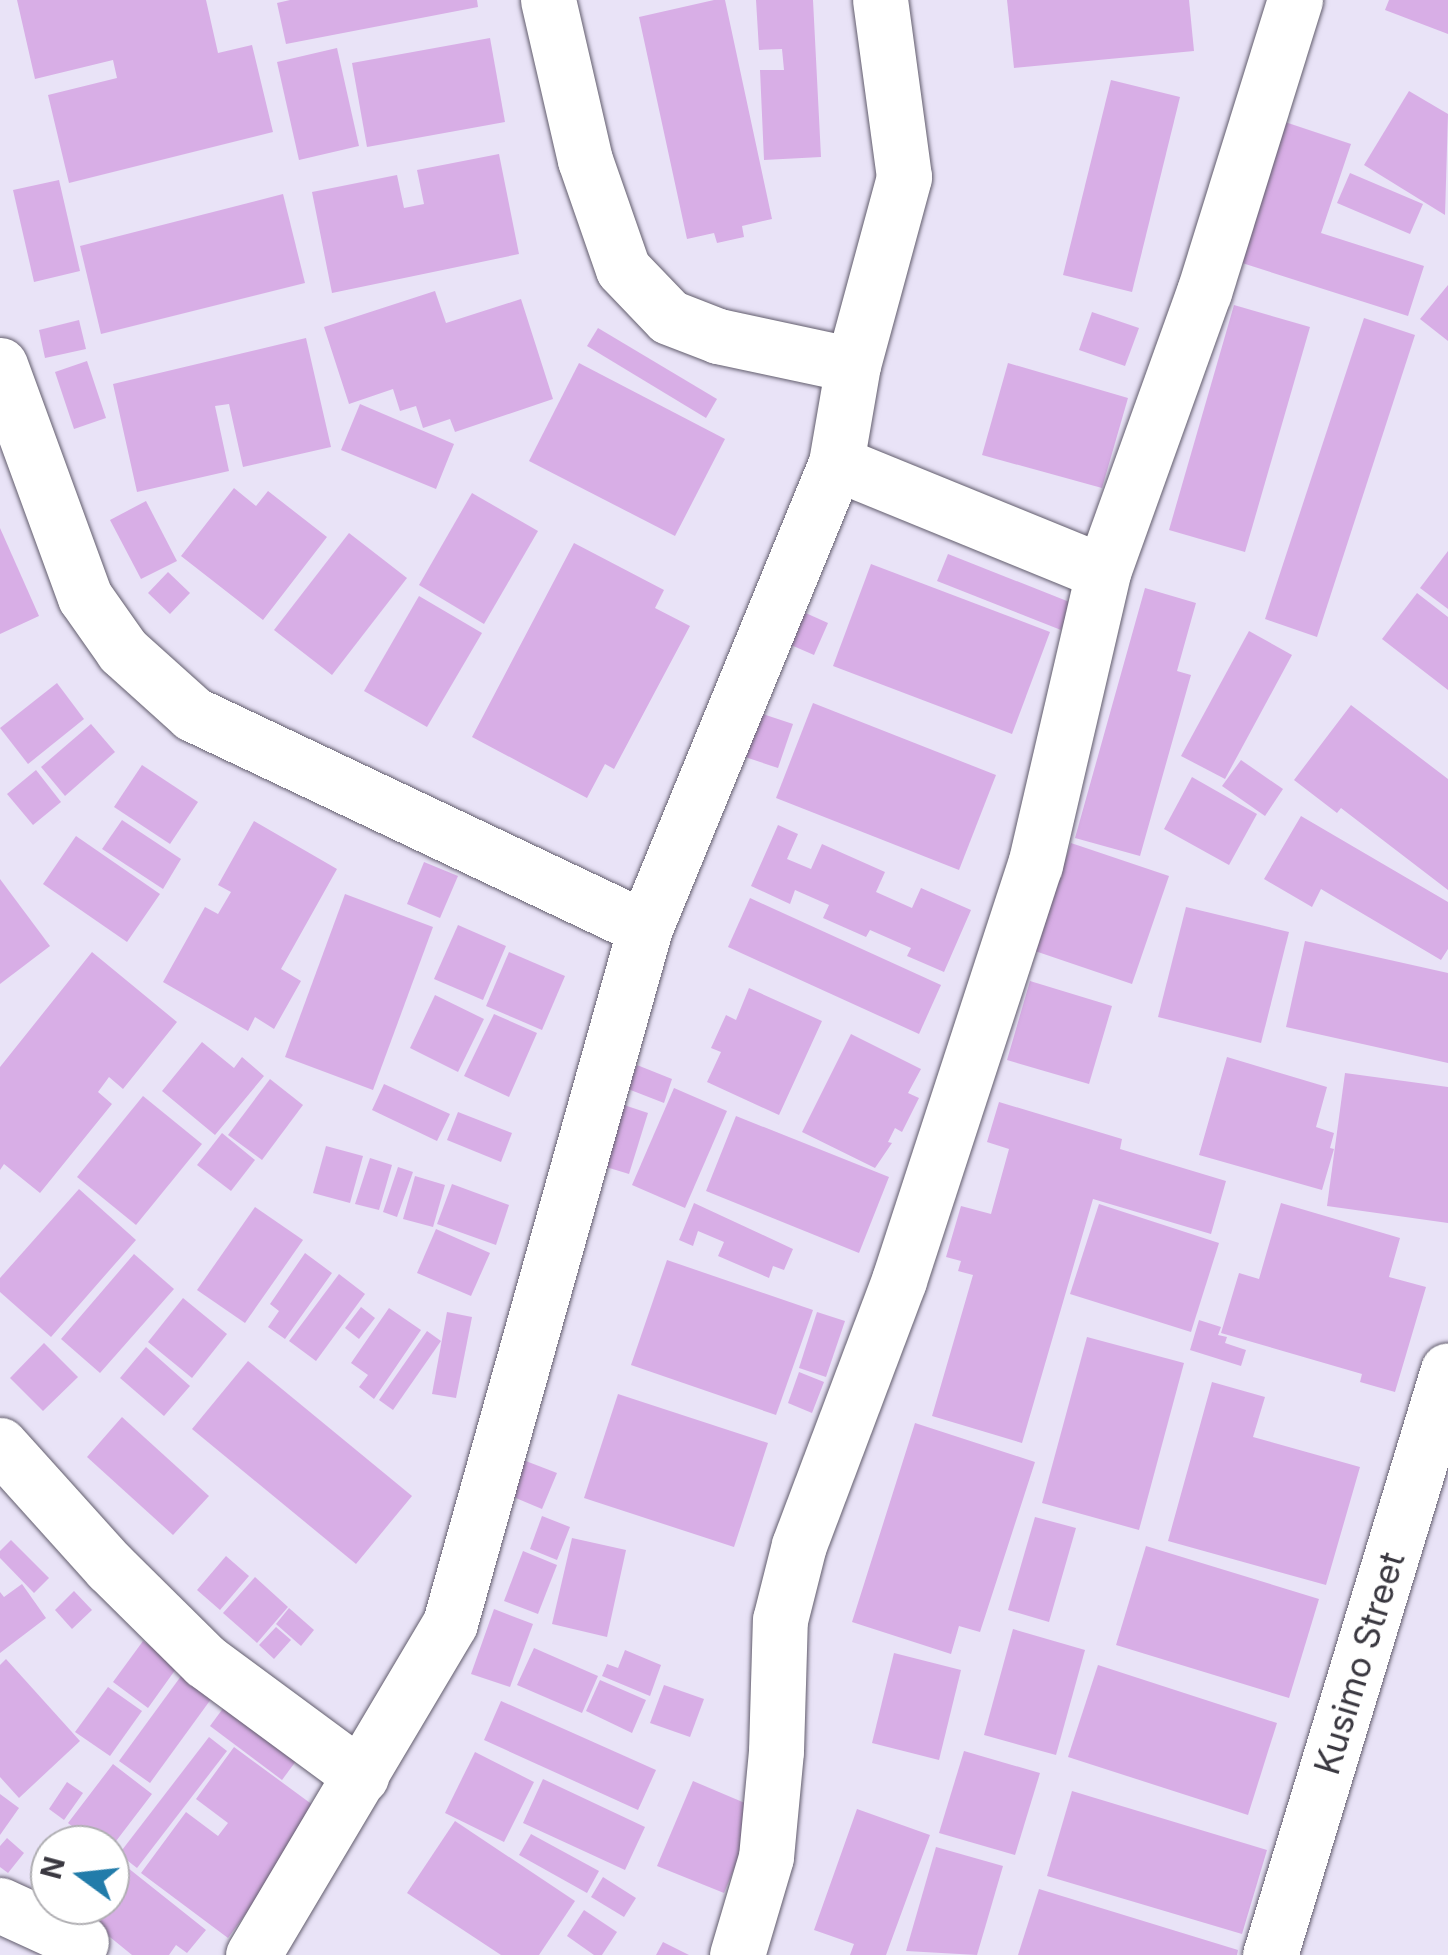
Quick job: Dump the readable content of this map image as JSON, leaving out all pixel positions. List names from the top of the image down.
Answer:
{
  "streets": {
    "street": ["Kusimo Street"]
  },
  "north": "left"
}
